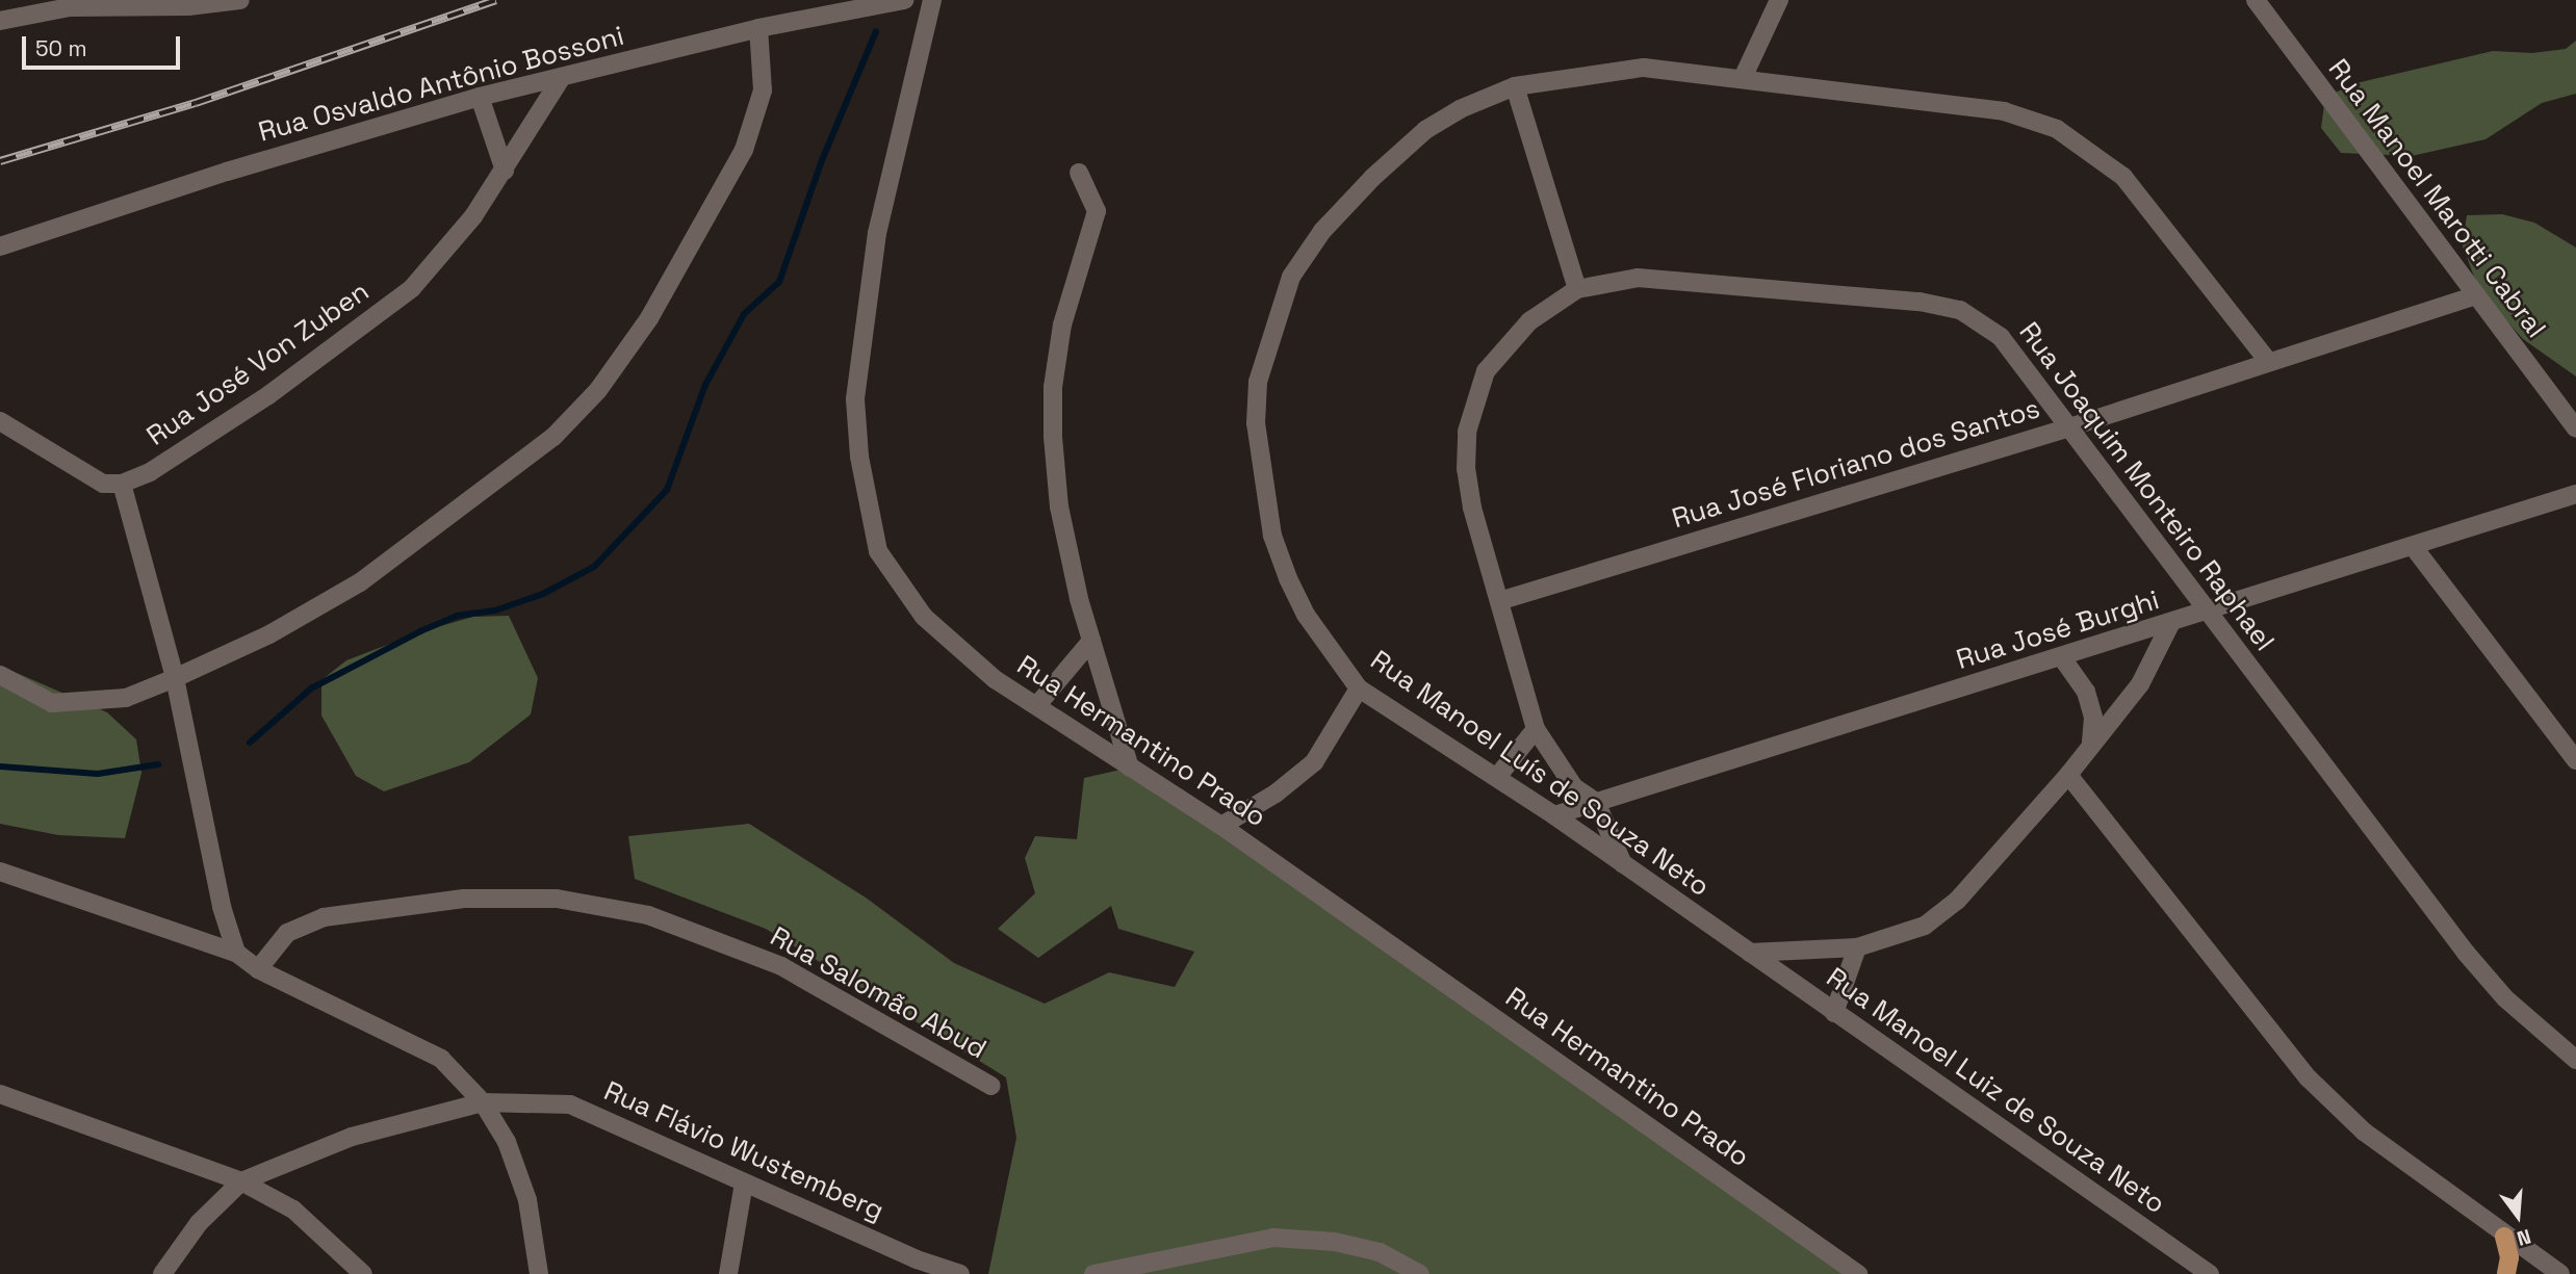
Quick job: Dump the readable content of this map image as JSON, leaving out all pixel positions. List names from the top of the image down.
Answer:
{
  "streets": {
    "street": [
      "Rua Osvaldo Antônio Bossoni",
      "Rua Manoel Marotti Cabral",
      "Rua José Von Zuben",
      "Rua José Floriano dos Santos",
      "Rua Joaquim Monteiro Raphael",
      "Rua José Burghi",
      "Rua Hermantino Prado",
      "Rua Manoel Luís de Souza Neto",
      "Rua Salomão Abud",
      "Rua Manoel Luiz de Souza Neto",
      "Rua Flávio Wustemberg"
    ]
  },
  "crossings": [
    ["Rua Osvaldo Antônio Bossoni", "Rua José Von Zuben"],
    ["Rua Manoel Marotti Cabral", "Rua José Floriano dos Santos"],
    ["Rua José Floriano dos Santos", "Rua Joaquim Monteiro Raphael"],
    ["Rua José Floriano dos Santos", "Rua Manoel Luís de Souza Neto"],
    ["Rua Joaquim Monteiro Raphael", "Rua José Burghi"],
    ["Rua José Burghi", "Rua Manoel Luís de Souza Neto"],
    ["Rua Manoel Luís de Souza Neto", "Rua Manoel Luiz de Souza Neto"]
  ],
  "scale_bar": "50 m",
  "north": "bottom"
}
